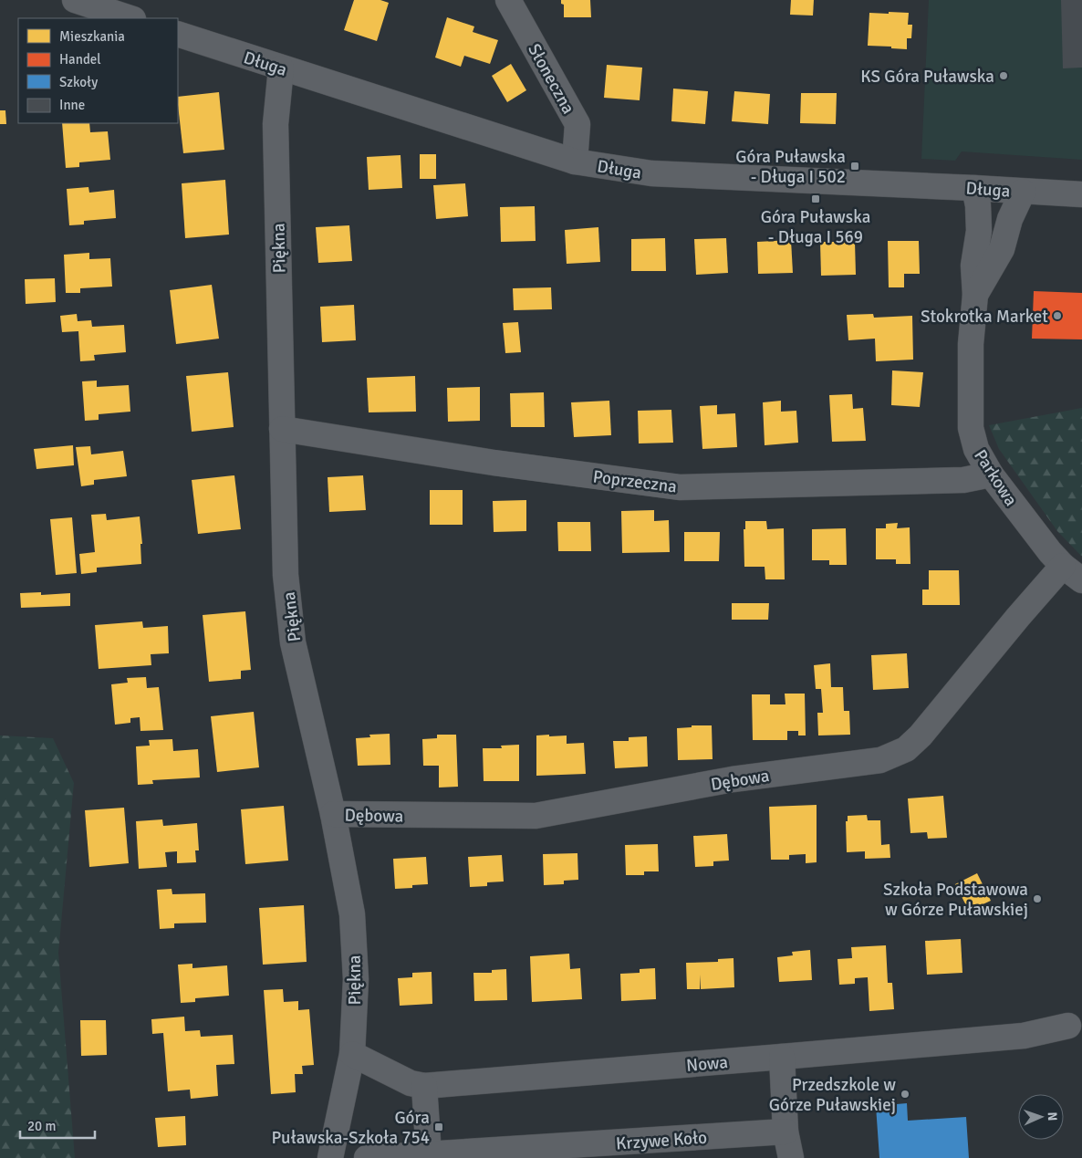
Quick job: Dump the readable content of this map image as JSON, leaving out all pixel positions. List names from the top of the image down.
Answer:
{
  "streets": {
    "street": [
      "Długa",
      "Słoneczna",
      "Piękna",
      "Parkowa",
      "Poprzeczna",
      "Dębowa",
      "Nowa",
      "Krzywe Koło"
    ]
  },
  "crossings": [
    ["Długa", "Słoneczna"],
    ["Długa", "Piękna"],
    ["Długa", "Parkowa"],
    ["Piękna", "Poprzeczna"],
    ["Piękna", "Dębowa"],
    ["Piękna", "Nowa"],
    ["Parkowa", "Poprzeczna"],
    ["Parkowa", "Dębowa"]
  ],
  "places": {
    "other": [
      "KS Góra Puławska",
      "Stokrotka Market",
      "Szkoła Podstawowa w Górze Puławskiej",
      "Przedszkole w Górze Puławskiej"
    ],
    "transit": ["Góra Puławska - Długa I 502", "Góra Puławska - Długa I 569", "Góra Puławska-Szkoła 754"]
  },
  "legend": [
    "Mieszkania",
    "Handel",
    "Szkoły",
    "Inne"
  ],
  "scale_bar": "20 m",
  "north": "right"
}
